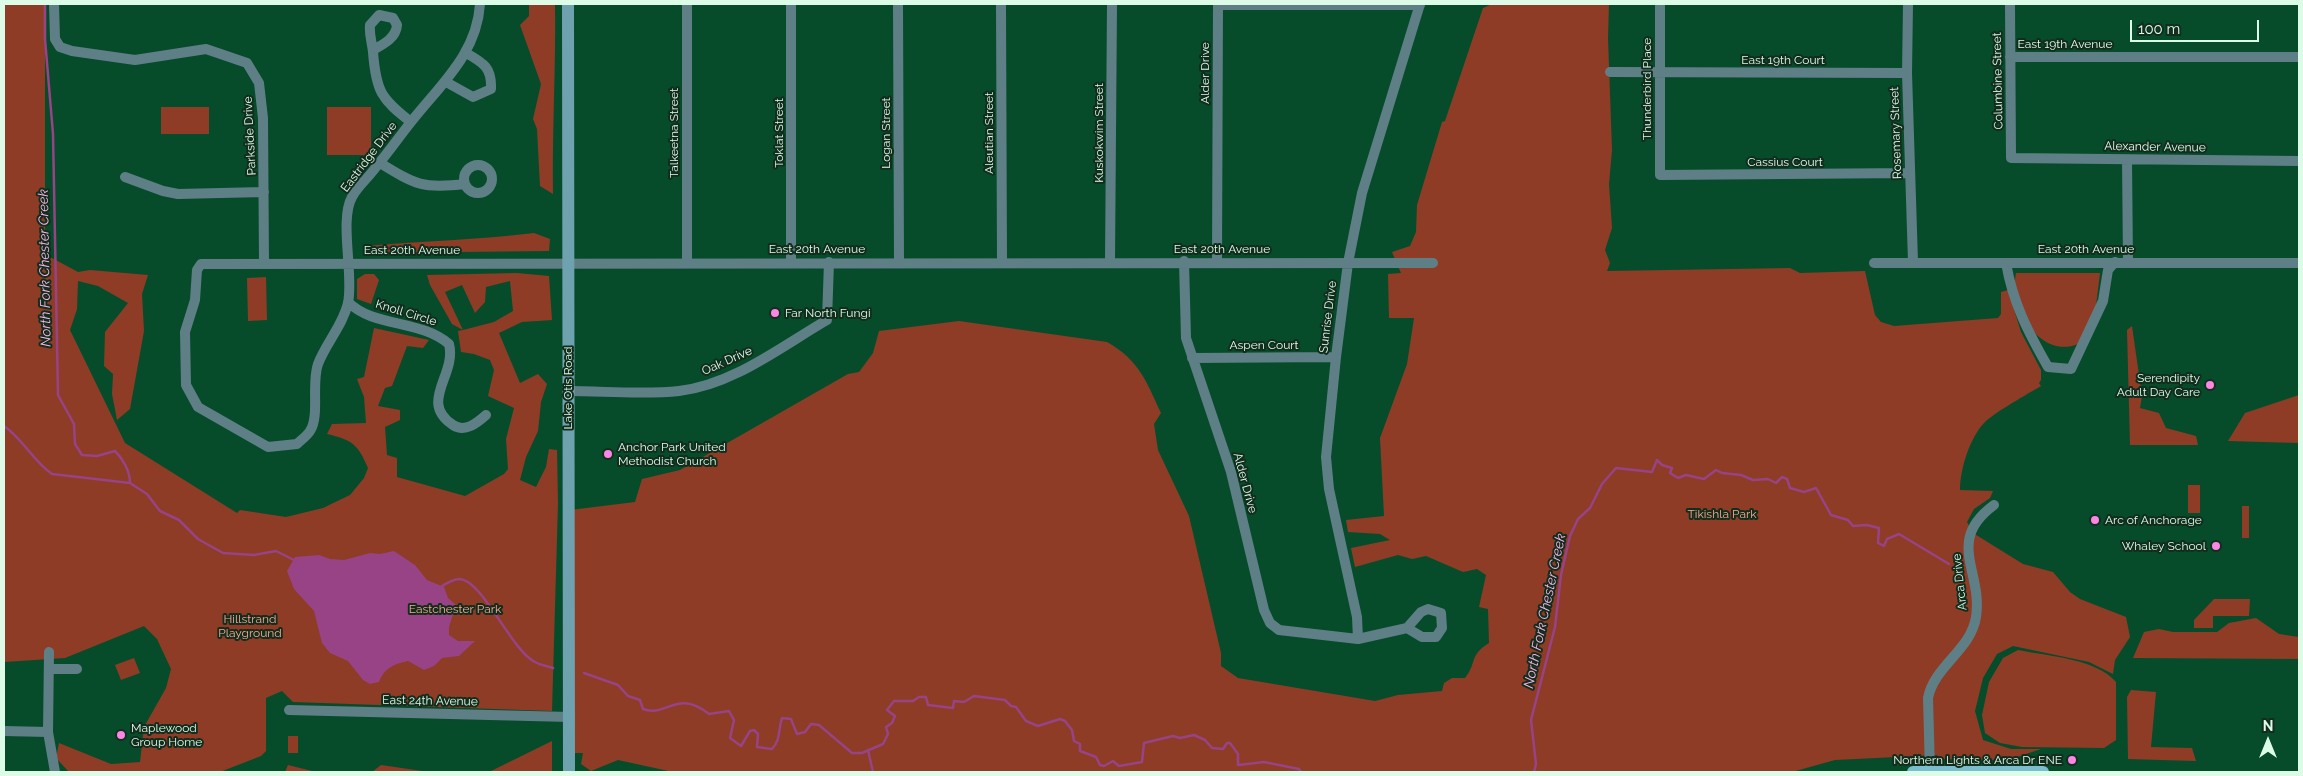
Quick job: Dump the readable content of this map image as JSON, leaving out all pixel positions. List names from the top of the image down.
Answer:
{
  "streets": {
    "main road": ["Lake Otis Road"],
    "street": [
      "East 19th Avenue",
      "East 19th Court",
      "Alder Drive",
      "Columbine Street",
      "Thunderbird Place",
      "Talkeetna Street",
      "Toklat Street",
      "Logan Street",
      "Aleutian Street",
      "Kuskokwim Street",
      "Rosemary Street",
      "Parkside Drive",
      "Alexander Avenue",
      "Eastridge Drive",
      "Cassius Court",
      "East 20th Avenue",
      "Knoll Circle",
      "Sunrise Drive",
      "Aspen Court",
      "Oak Drive",
      "Arca Drive",
      "East 24th Avenue"
    ]
  },
  "crossings": [
    ["East 19th Avenue", "Columbine Street"],
    ["East 19th Court", "Thunderbird Place"],
    ["East 19th Court", "Rosemary Street"],
    ["Alder Drive", "East 20th Avenue"],
    ["Alder Drive", "Sunrise Drive"],
    ["Alder Drive", "Aspen Court"],
    ["Columbine Street", "Alexander Avenue"],
    ["Thunderbird Place", "Cassius Court"],
    ["Talkeetna Street", "East 20th Avenue"],
    ["Toklat Street", "East 20th Avenue"],
    ["Logan Street", "East 20th Avenue"],
    ["Aleutian Street", "East 20th Avenue"],
    ["Kuskokwim Street", "East 20th Avenue"],
    ["Rosemary Street", "Cassius Court"],
    ["Rosemary Street", "East 20th Avenue"],
    ["Parkside Drive", "East 20th Avenue"],
    ["Eastridge Drive", "East 20th Avenue"],
    ["Eastridge Drive", "Knoll Circle"],
    ["East 20th Avenue", "Sunrise Drive"],
    ["East 20th Avenue", "Oak Drive"],
    ["East 20th Avenue", "Lake Otis Road"],
    ["Sunrise Drive", "Aspen Court"],
    ["Oak Drive", "Lake Otis Road"],
    ["Lake Otis Road", "East 24th Avenue"]
  ],
  "water": ["North Fork Chester Creek"],
  "parks": ["Tikishla Park", "Eastchester Park", "Hillstrand Playground"],
  "places": [
    "Far North Fungi",
    "Serendipity Adult Day Care",
    "Anchor Park United Methodist Church",
    "Arc of Anchorage",
    "Whaley School",
    "Maplewood Group Home",
    "Northern Lights & Arca Dr ENE"
  ],
  "scale_bar": "100 m",
  "north": "top"
}
